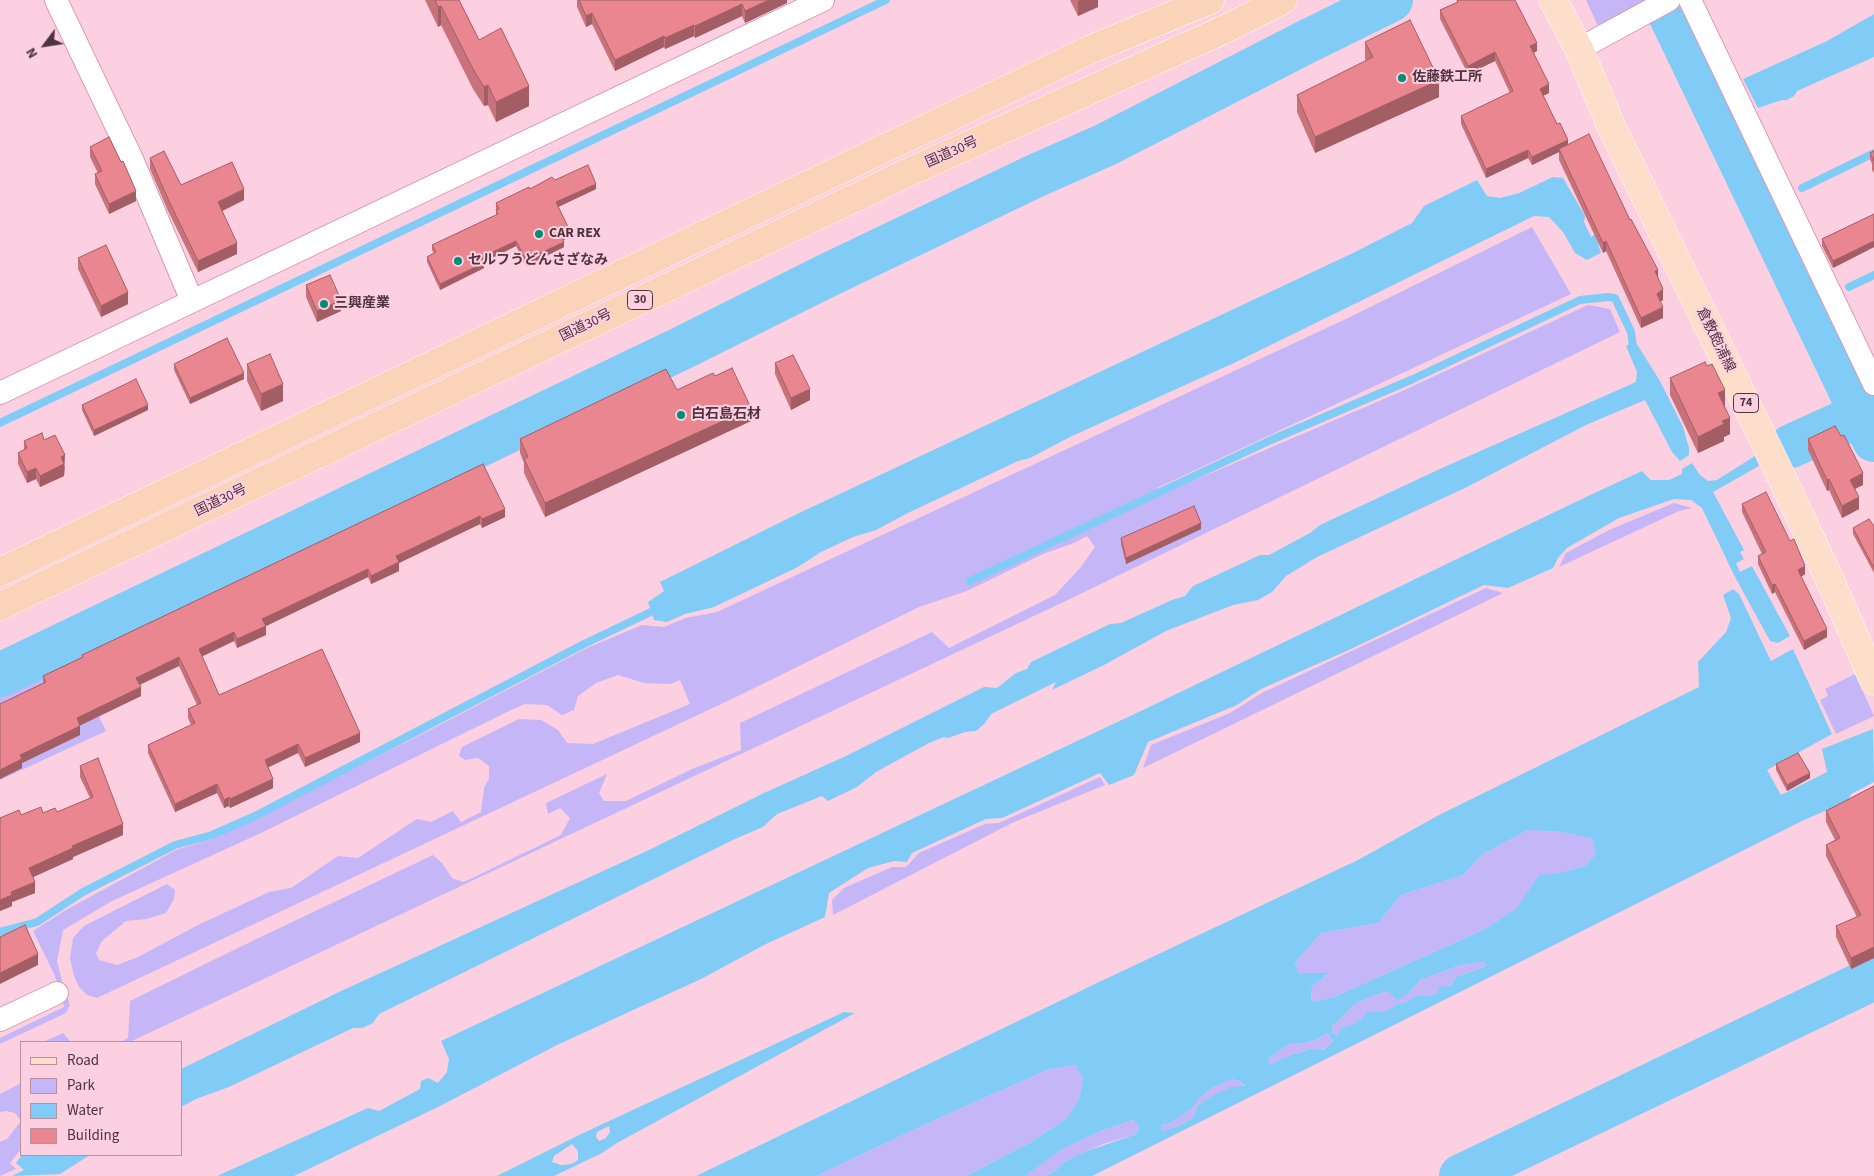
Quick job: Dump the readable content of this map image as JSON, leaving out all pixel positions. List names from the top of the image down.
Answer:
{
  "streets": {
    "highway": ["国道30号", "30"],
    "main road": ["倉敷飽浦線", "74"]
  },
  "places": [
    "佐藤鉄工所",
    "CAR REX",
    "セルフうどんさざなみ",
    "三興産業",
    "白石島石材"
  ],
  "legend": [
    "Road",
    "Park",
    "Water",
    "Building"
  ],
  "north": "bottom left"
}
